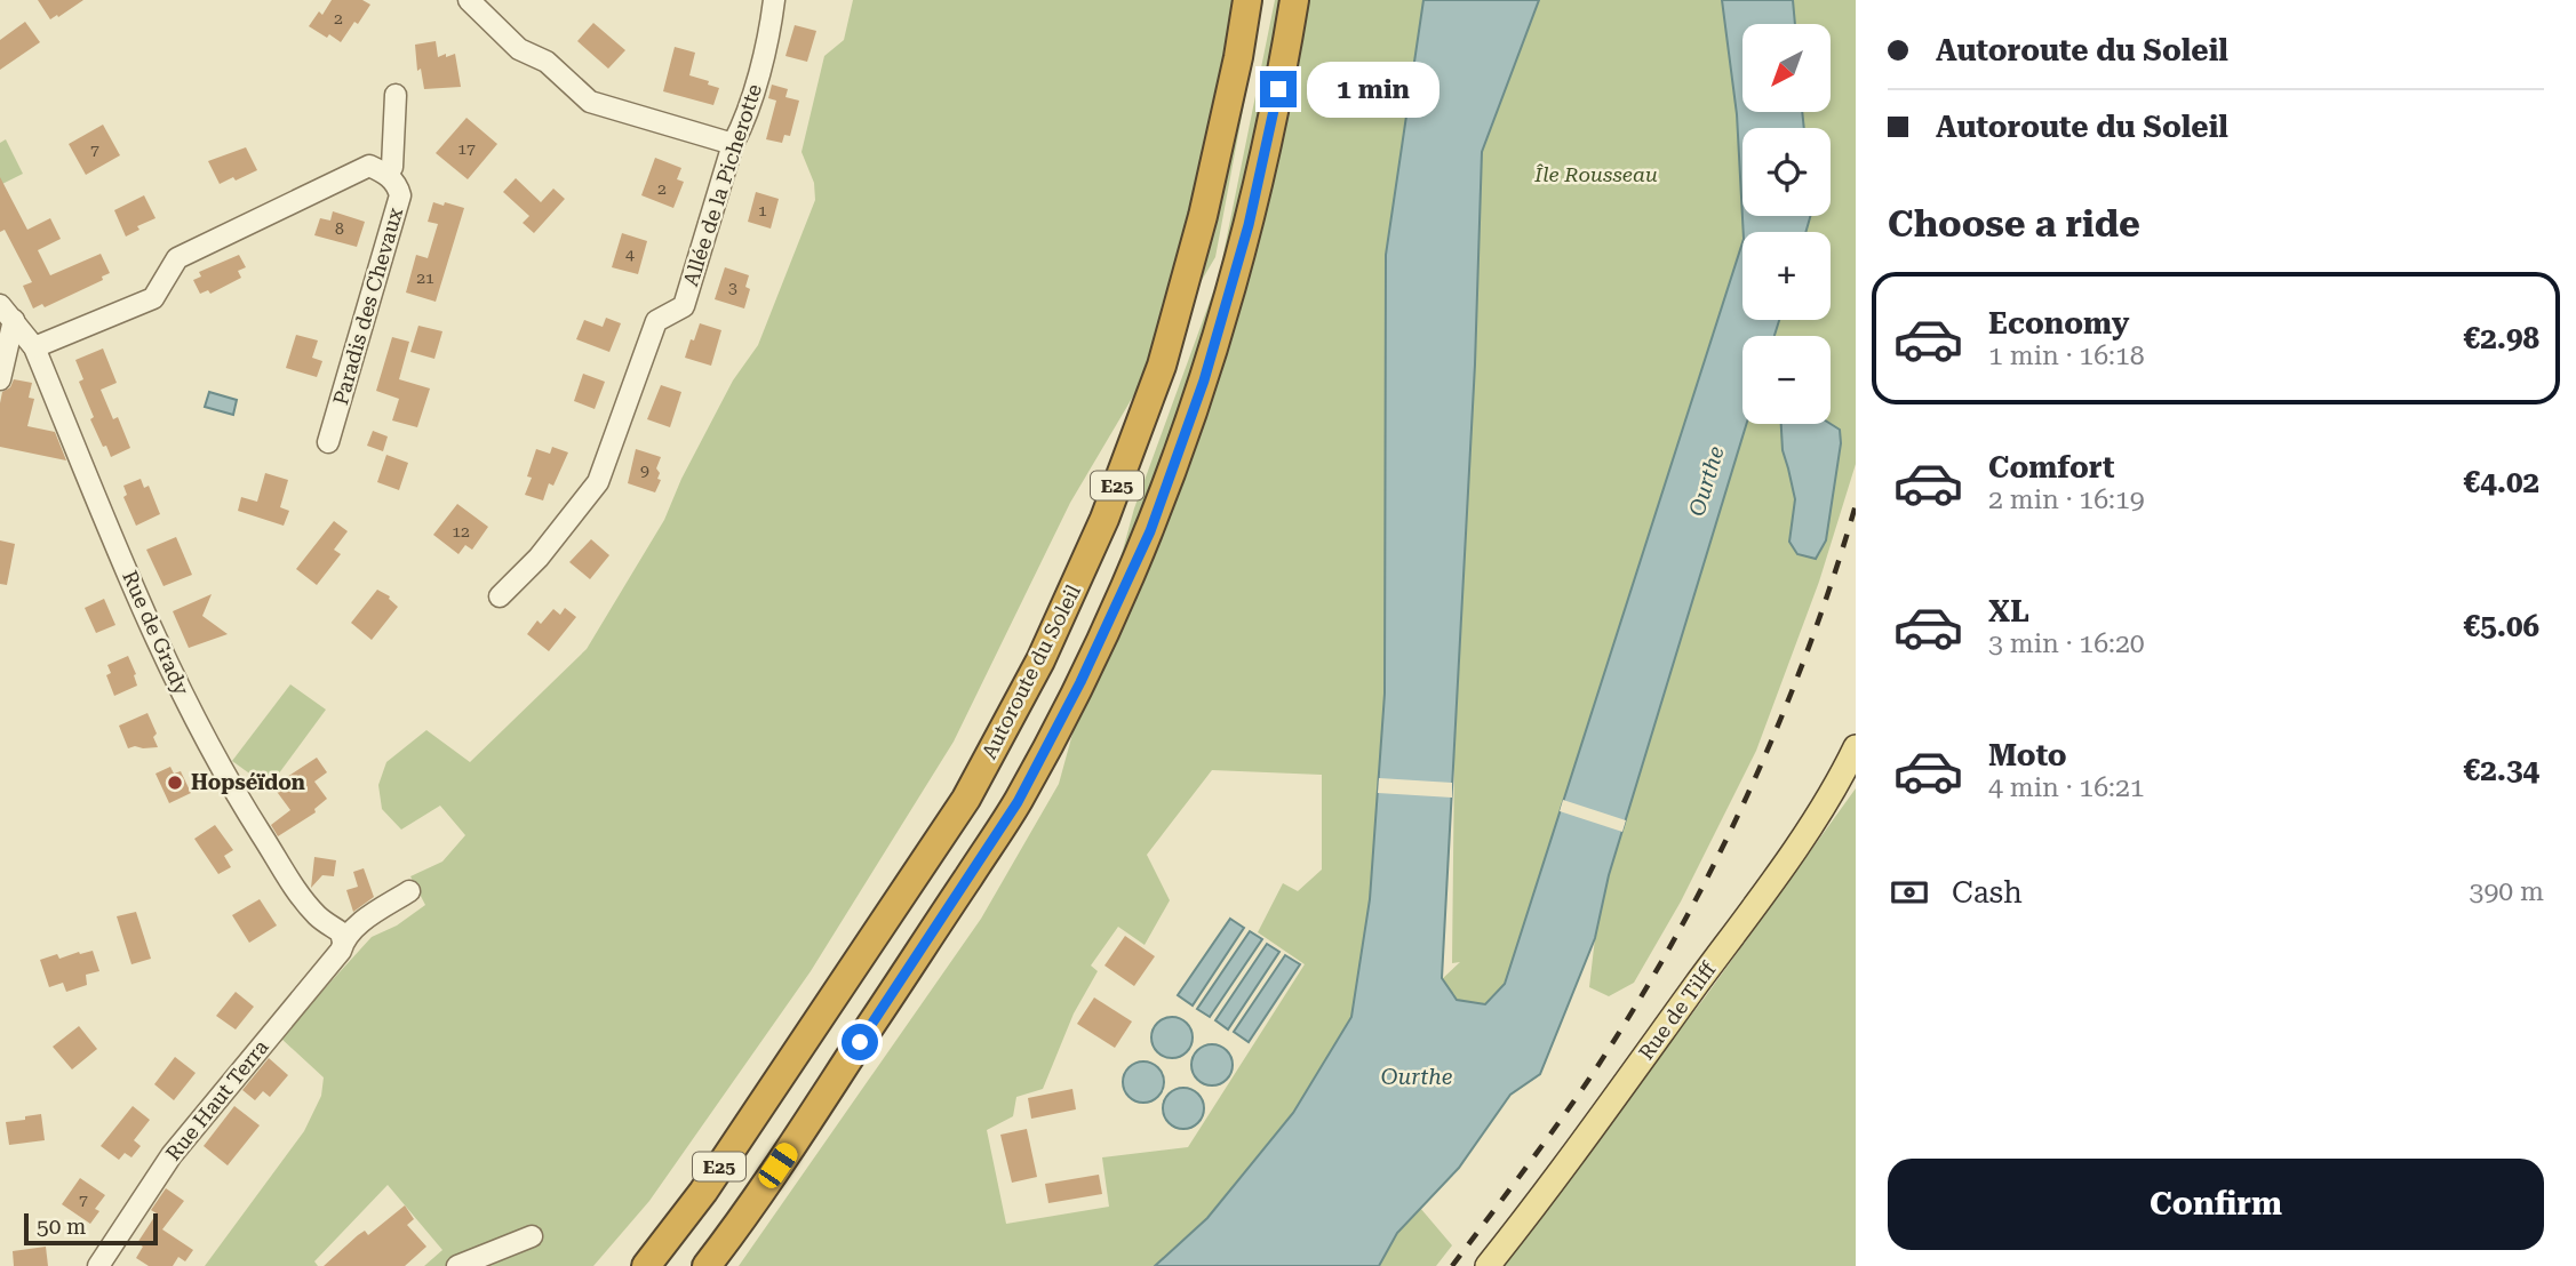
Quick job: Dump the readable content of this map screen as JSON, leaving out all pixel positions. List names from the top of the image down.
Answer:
{
  "streets": {
    "highway": ["E25", "Autoroute du Soleil"],
    "main road": ["Rue de Tilff"],
    "street": [
      "Allée de la Picherotte",
      "Paradis des Chevaux",
      "Rue de Grady",
      "Rue Haut Terra"
    ]
  },
  "crossings": [
    ["Rue de Grady", "Rue Haut Terra"]
  ],
  "water": ["Ourthe"],
  "parks": ["Île Rousseau"],
  "places": ["Hopséïdon"],
  "house_numbers": [
    "2",
    "17",
    "7",
    "2",
    "1",
    "8",
    "4",
    "21",
    "3",
    "9",
    "12",
    "7"
  ],
  "scale_bar": "50 m",
  "north": "bottom left",
  "page": {
    "banner": ["Autoroute du Soleil", "Autoroute du Soleil"],
    "map_buttons": ["+", "−"],
    "bubble": "1 min",
    "heading": "Choose a ride",
    "list": [
      {
        "name": "Economy",
        "note": "1 min · 16:18",
        "value": "€2.98"
      },
      {
        "name": "Comfort",
        "note": "2 min · 16:19",
        "value": "€4.02"
      },
      {
        "name": "XL",
        "note": "3 min · 16:20",
        "value": "€5.06"
      },
      {
        "name": "Moto",
        "note": "4 min · 16:21",
        "value": "€2.34"
      }
    ],
    "pay": ["Cash", "390 m"],
    "buttons": "Confirm",
    "scale": "50 m"
  }
}
